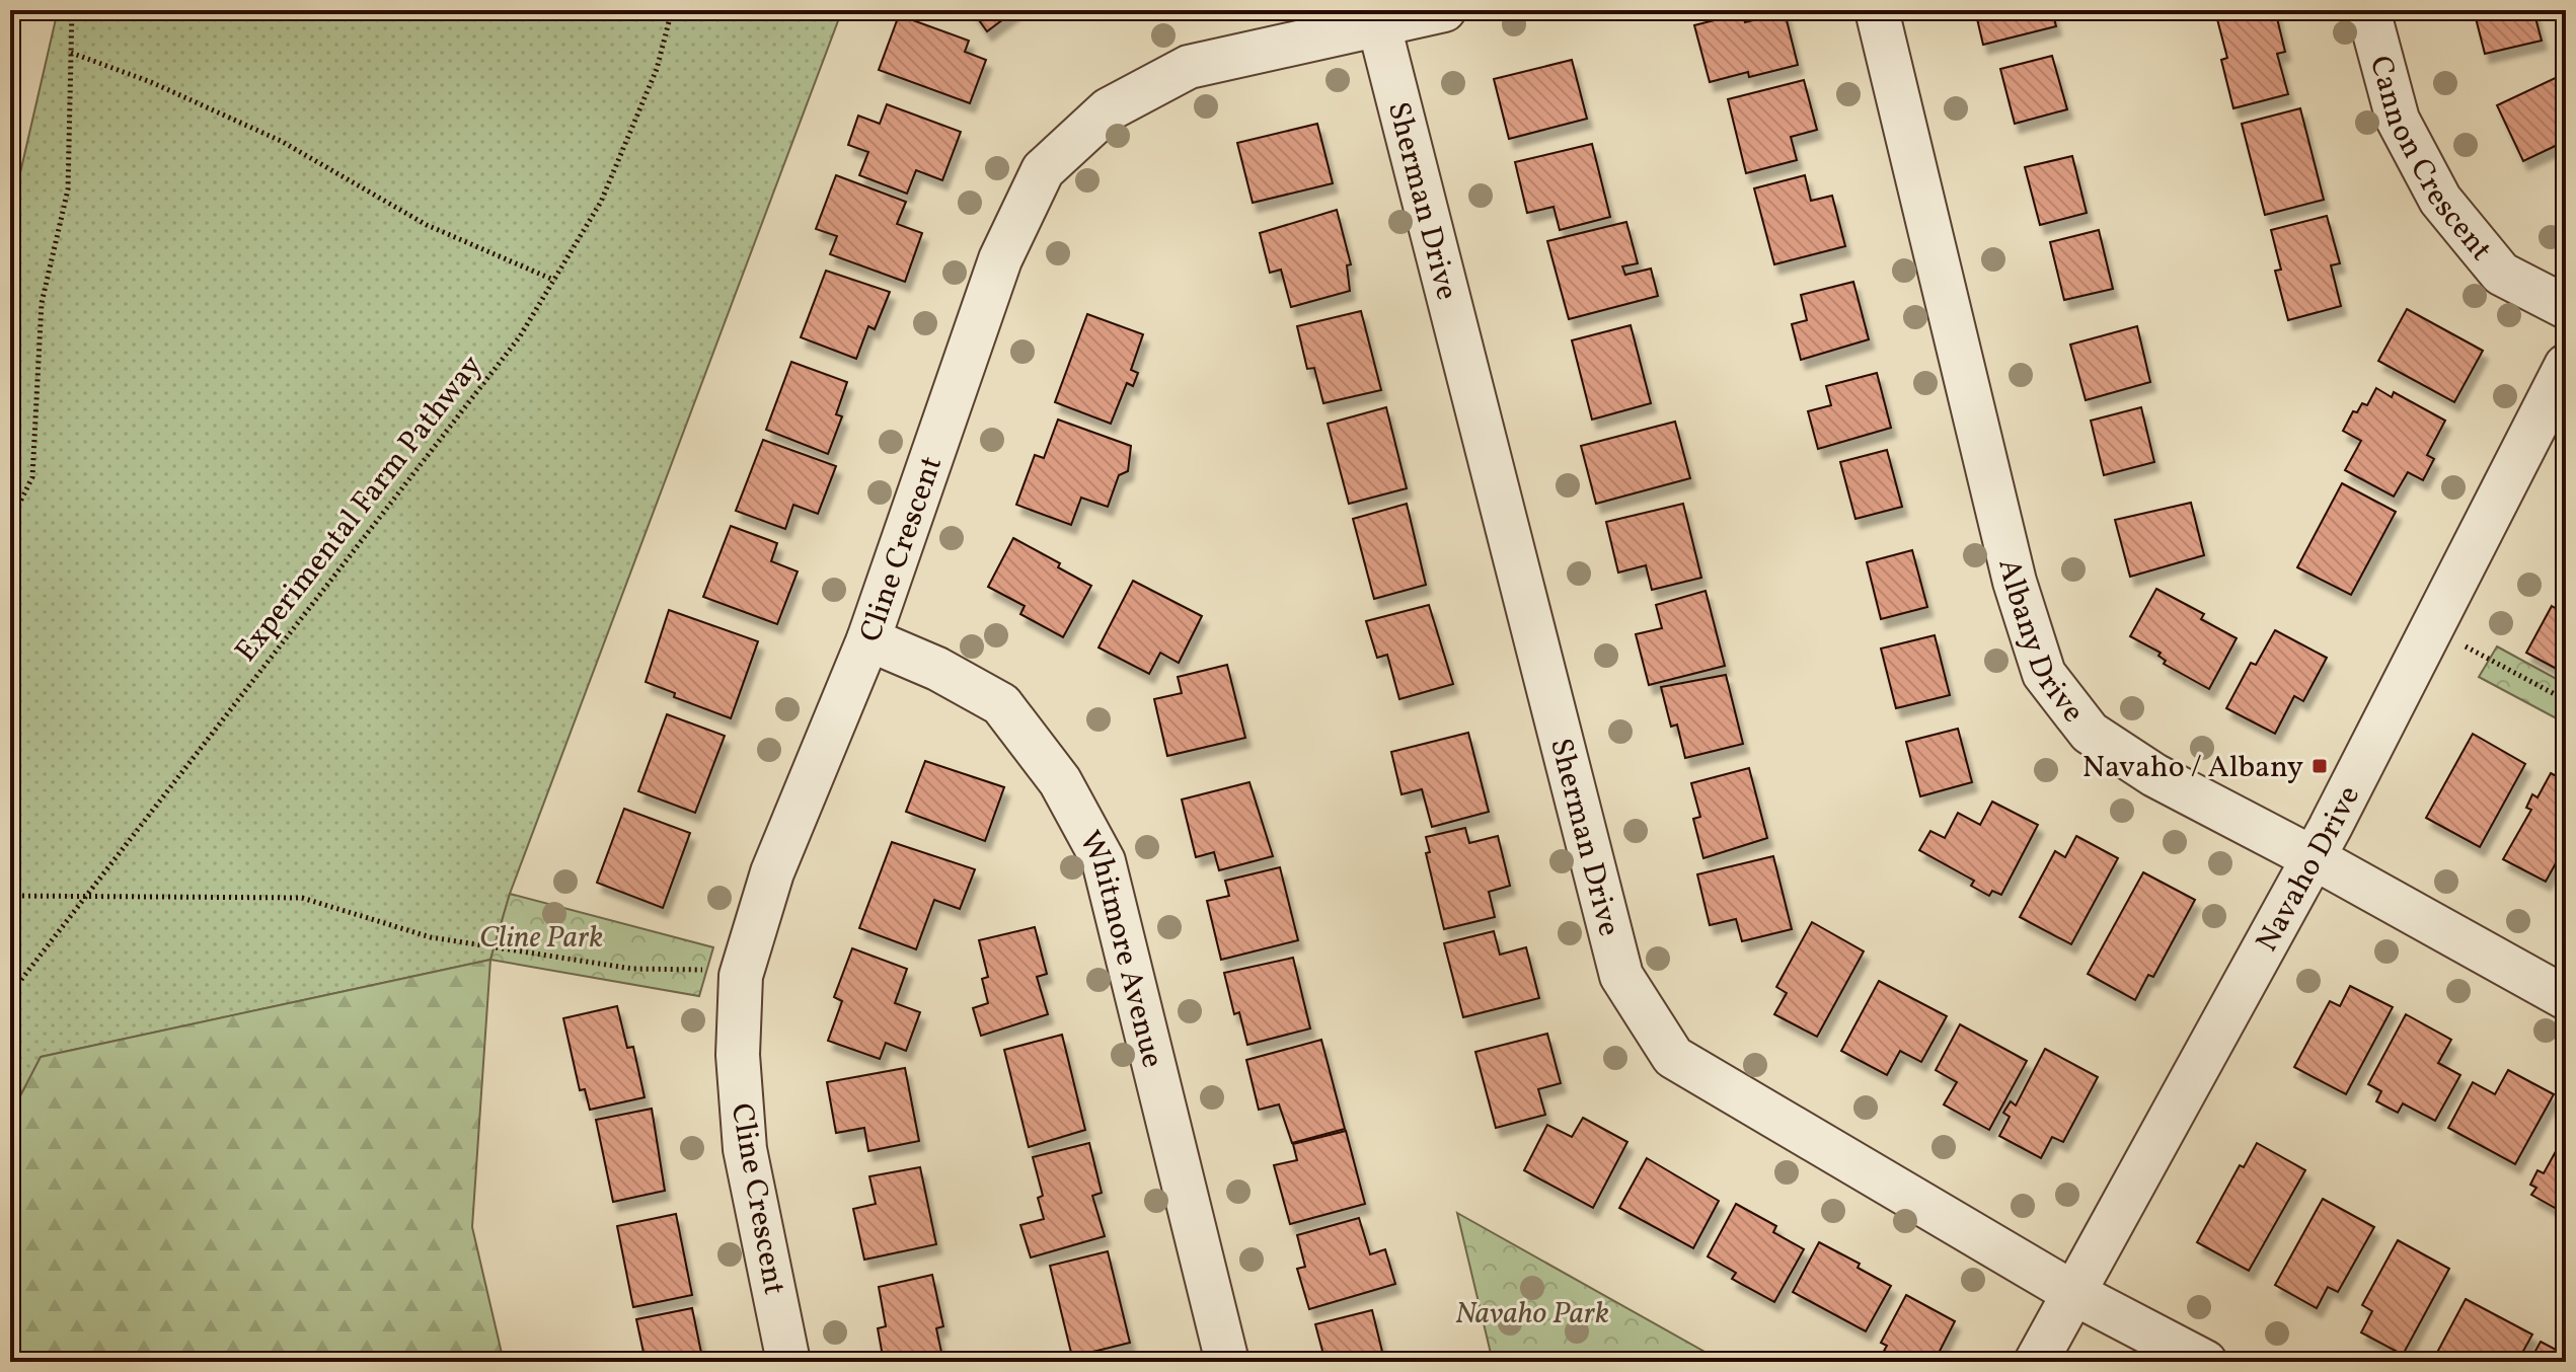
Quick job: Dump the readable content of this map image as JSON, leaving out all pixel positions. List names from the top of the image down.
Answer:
{
  "streets": {
    "street": [
      "Cannon Crescent",
      "Sherman Drive",
      "Cline Crescent",
      "Albany Drive",
      "Navaho Drive",
      "Whitmore Avenue"
    ],
    "path": ["Experimental Farm Pathway"]
  },
  "crossings": [
    ["Sherman Drive", "Cline Crescent"],
    ["Sherman Drive", "Navaho Drive"],
    ["Cline Crescent", "Whitmore Avenue"],
    ["Albany Drive", "Navaho Drive"]
  ],
  "parks": ["Cline Park", "Navaho Park"],
  "places": {
    "transit": ["Navaho / Albany"]
  }
}
